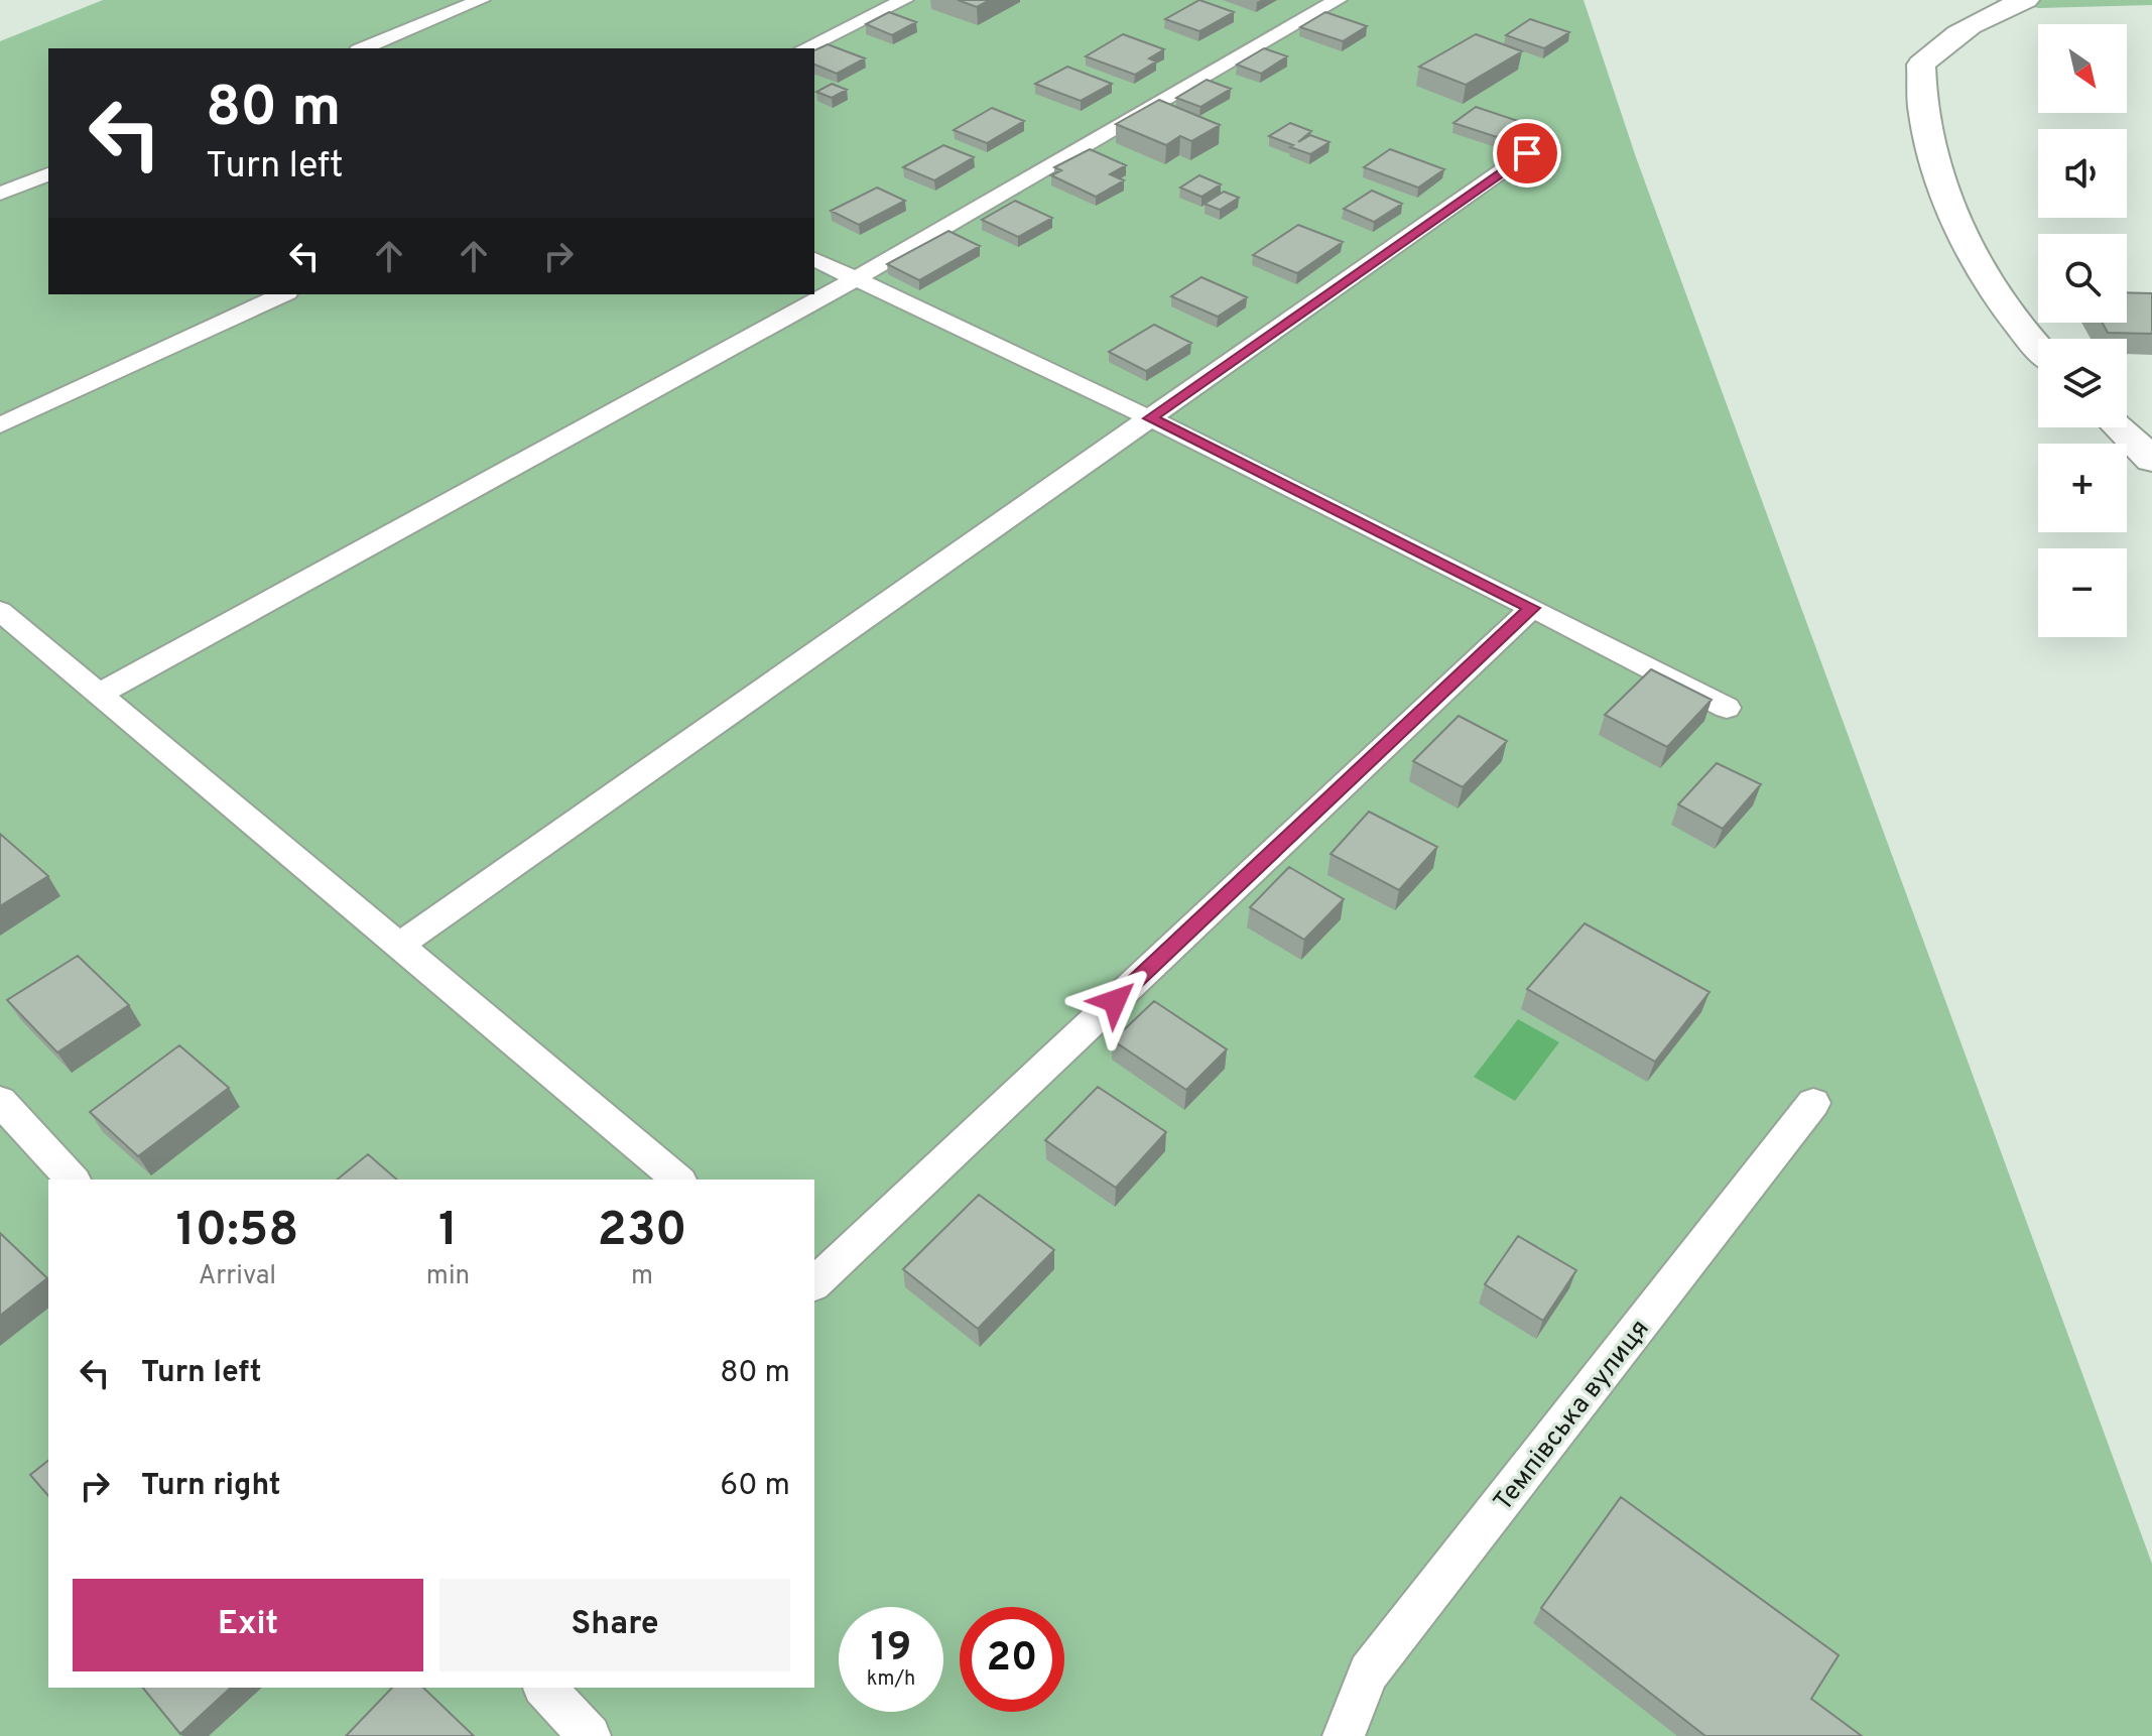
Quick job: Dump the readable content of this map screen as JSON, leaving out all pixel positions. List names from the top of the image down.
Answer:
{
  "streets": {
    "lane": ["Темпівська вулиця"]
  },
  "north": "bottom right",
  "page": {
    "map_buttons": ["+", "−"],
    "turn": ["80 m", "Turn left"],
    "eta": [
      "10:58",
      "Arrival",
      "1",
      "min",
      "230",
      "m"
    ],
    "list": [
      {
        "name": "Turn left",
        "value": "80 m"
      },
      {
        "name": "Turn right",
        "value": "60 m"
      }
    ],
    "buttons": ["Exit", "Share"],
    "speed": "19 km/h",
    "limit": "20"
  }
}
